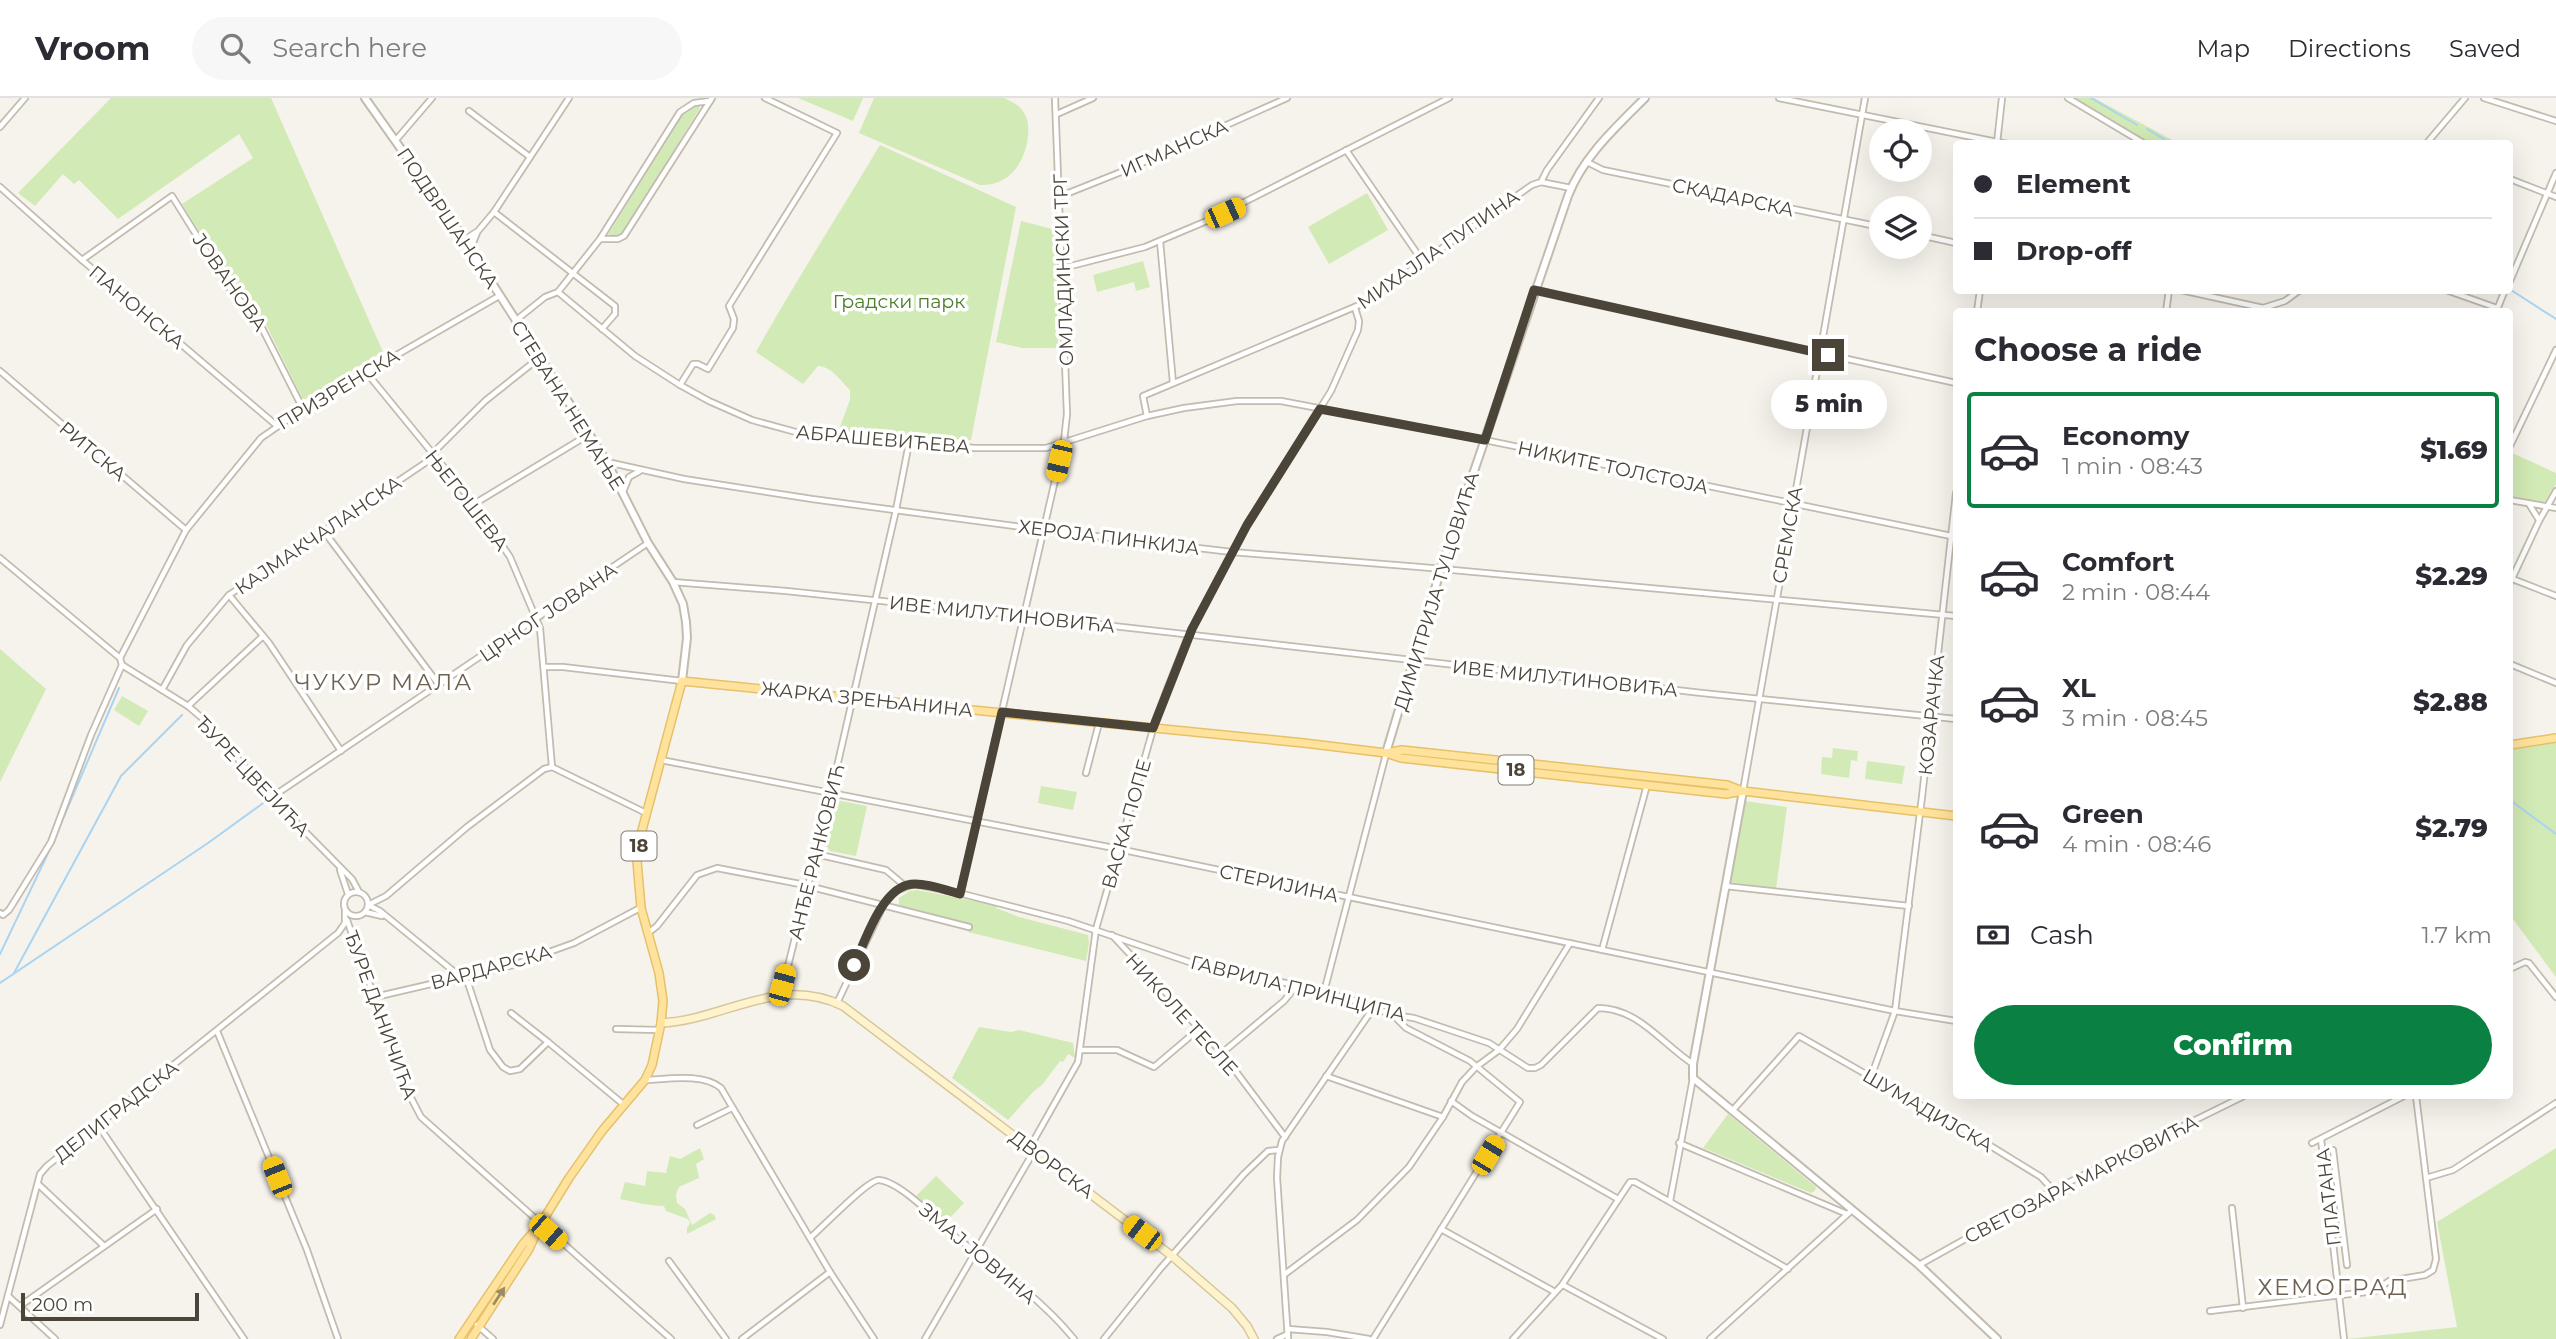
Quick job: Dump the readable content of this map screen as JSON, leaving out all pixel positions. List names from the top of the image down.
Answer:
{
  "streets": {
    "main road": [
      "СТЕВАНА НЕМАЊЕ",
      "ЖАРКА ЗРЕЊАНИНА",
      "18",
      "ДВОРСКА"
    ],
    "street": [
      "ИГМАНСКА",
      "СКАДАРСКА",
      "ПОДВРШАНСКА",
      "МИХАЈЛА ПУПИНА",
      "ОМЛАДИНСКИ ТРГ",
      "ЈОВАНОВА",
      "ПАНОНСКА",
      "ПРИЗРЕНСКА",
      "АБРАШЕВИЋЕВА",
      "РИТСКА",
      "НИКИТЕ ТОЛСТОЈА",
      "ЊЕГОШЕВА",
      "КАЈМАКЧАЛАНСКА",
      "СРЕМСКА",
      "ХЕРОЈА ПИНКИЈА",
      "ДИМИТРИЈА ТУЦОВИЋА",
      "ЦРНОГ ЈОВАНА",
      "ИВЕ МИЛУТИНОВИЋА",
      "КОЗАРАЧКА",
      "ЂУРЕ ЦВЕЈИЋА",
      "ВАСКА ПОПЕ",
      "АНЂЕ РАНКОВИЋ",
      "СТЕРИЈИНА",
      "ВАРДАРСКА",
      "ГАВРИЛА ПРИНЦИПА",
      "НИКОЛЕ ТЕСЛЕ",
      "ЂУРЕ ДАНИЧИЋА",
      "ШУМАДИЈСКА",
      "ДЕЛИГРАДСКА",
      "СВЕТОЗАРА МАРКОВИЋА",
      "ПЛАТАНА",
      "ЗМАЈ ЈОВИНА"
    ]
  },
  "crossings": [
    ["ИГМАНСКА", "ОМЛАДИНСКИ ТРГ"],
    ["СКАДАРСКА", "СРЕМСКА"],
    ["СКАДАРСКА", "ДИМИТРИЈА ТУЦОВИЋА"],
    ["ПОДВРШАНСКА", "ПРИЗРЕНСКА"],
    ["ПОДВРШАНСКА", "СТЕВАНА НЕМАЊЕ"],
    ["МИХАЈЛА ПУПИНА", "НИКИТЕ ТОЛСТОЈА"],
    ["МИХАЈЛА ПУПИНА", "ВАСКА ПОПЕ"],
    ["ОМЛАДИНСКИ ТРГ", "АБРАШЕВИЋЕВА"],
    ["ОМЛАДИНСКИ ТРГ", "НИКИТЕ ТОЛСТОЈА"],
    ["ОМЛАДИНСКИ ТРГ", "ХЕРОЈА ПИНКИЈА"],
    ["ОМЛАДИНСКИ ТРГ", "ИВЕ МИЛУТИНОВИЋА"],
    ["ОМЛАДИНСКИ ТРГ", "ЖАРКА ЗРЕЊАНИНА"],
    ["ОМЛАДИНСКИ ТРГ", "СТЕРИЈИНА"],
    ["ОМЛАДИНСКИ ТРГ", "ГАВРИЛА ПРИНЦИПА"],
    ["ЈОВАНОВА", "ПАНОНСКА"],
    ["ЈОВАНОВА", "ПРИЗРЕНСКА"],
    ["ПАНОНСКА", "ПРИЗРЕНСКА"],
    ["ПРИЗРЕНСКА", "СТЕВАНА НЕМАЊЕ"],
    ["ПРИЗРЕНСКА", "РИТСКА"],
    ["ПРИЗРЕНСКА", "ЊЕГОШЕВА"],
    ["СТЕВАНА НЕМАЊЕ", "КАЈМАКЧАЛАНСКА"],
    ["СТЕВАНА НЕМАЊЕ", "ХЕРОЈА ПИНКИЈА"],
    ["СТЕВАНА НЕМАЊЕ", "ЦРНОГ ЈОВАНА"],
    ["СТЕВАНА НЕМАЊЕ", "ИВЕ МИЛУТИНОВИЋА"],
    ["СТЕВАНА НЕМАЊЕ", "ЖАРКА ЗРЕЊАНИНА"],
    ["СТЕВАНА НЕМАЊЕ", "18"],
    ["СТЕВАНА НЕМАЊЕ", "СТЕРИЈИНА"],
    ["СТЕВАНА НЕМАЊЕ", "ВАРДАРСКА"],
    ["АБРАШЕВИЋЕВА", "НИКИТЕ ТОЛСТОЈА"],
    ["АБРАШЕВИЋЕВА", "АНЂЕ РАНКОВИЋ"],
    ["НИКИТЕ ТОЛСТОЈА", "СРЕМСКА"],
    ["НИКИТЕ ТОЛСТОЈА", "ДИМИТРИЈА ТУЦОВИЋА"],
    ["НИКИТЕ ТОЛСТОЈА", "ВАСКА ПОПЕ"],
    ["ЊЕГОШЕВА", "КАЈМАКЧАЛАНСКА"],
    ["ЊЕГОШЕВА", "ЦРНОГ ЈОВАНА"],
    ["КАЈМАКЧАЛАНСКА", "ЂУРЕ ЦВЕЈИЋА"],
    ["СРЕМСКА", "ХЕРОЈА ПИНКИЈА"],
    ["СРЕМСКА", "ИВЕ МИЛУТИНОВИЋА"],
    ["СРЕМСКА", "ЖАРКА ЗРЕЊАНИНА"],
    ["СРЕМСКА", "СТЕРИЈИНА"],
    ["СРЕМСКА", "ГАВРИЛА ПРИНЦИПА"],
    ["ХЕРОЈА ПИНКИЈА", "ДИМИТРИЈА ТУЦОВИЋА"],
    ["ХЕРОЈА ПИНКИЈА", "КОЗАРАЧКА"],
    ["ХЕРОЈА ПИНКИЈА", "ВАСКА ПОПЕ"],
    ["ХЕРОЈА ПИНКИЈА", "АНЂЕ РАНКОВИЋ"],
    ["ДИМИТРИЈА ТУЦОВИЋА", "ИВЕ МИЛУТИНОВИЋА"],
    ["ДИМИТРИЈА ТУЦОВИЋА", "ЖАРКА ЗРЕЊАНИНА"],
    ["ДИМИТРИЈА ТУЦОВИЋА", "СТЕРИЈИНА"],
    ["ДИМИТРИЈА ТУЦОВИЋА", "ГАВРИЛА ПРИНЦИПА"],
    ["ЦРНОГ ЈОВАНА", "ЂУРЕ ЦВЕЈИЋА"],
    ["ИВЕ МИЛУТИНОВИЋА", "КОЗАРАЧКА"],
    ["ИВЕ МИЛУТИНОВИЋА", "ВАСКА ПОПЕ"],
    ["ИВЕ МИЛУТИНОВИЋА", "АНЂЕ РАНКОВИЋ"],
    ["ЖАРКА ЗРЕЊАНИНА", "КОЗАРАЧКА"],
    ["ЖАРКА ЗРЕЊАНИНА", "ВАСКА ПОПЕ"],
    ["ЖАРКА ЗРЕЊАНИНА", "АНЂЕ РАНКОВИЋ"],
    ["КОЗАРАЧКА", "СТЕРИЈИНА"],
    ["18", "ЂУРЕ ДАНИЧИЋА"],
    ["ЂУРЕ ЦВЕЈИЋА", "ЂУРЕ ДАНИЧИЋА"],
    ["ВАСКА ПОПЕ", "СТЕРИЈИНА"],
    ["ВАСКА ПОПЕ", "ГАВРИЛА ПРИНЦИПА"],
    ["ВАСКА ПОПЕ", "ДВОРСКА"],
    ["ВАСКА ПОПЕ", "ЗМАЈ ЈОВИНА"],
    ["АНЂЕ РАНКОВИЋ", "СТЕРИЈИНА"],
    ["ВАРДАРСКА", "ЂУРЕ ДАНИЧИЋА"],
    ["ГАВРИЛА ПРИНЦИПА", "НИКОЛЕ ТЕСЛЕ"],
    ["ШУМАДИЈСКА", "СВЕТОЗАРА МАРКОВИЋА"]
  ],
  "districts": ["ЧУКУР МАЛА", "ХЕМОГРАД"],
  "parks": ["Градски парк"],
  "scale_bar": "200 m",
  "page": {
    "header": "Vroom",
    "search": "Search here",
    "nav": ["Map", "Directions", "Saved"],
    "banner": ["Element", "Drop-off"],
    "heading": "Choose a ride",
    "bubble": "5 min",
    "list": [
      {
        "name": "Economy",
        "note": "1 min · 08:43",
        "value": "$1.69"
      },
      {
        "name": "Comfort",
        "note": "2 min · 08:44",
        "value": "$2.29"
      },
      {
        "name": "XL",
        "note": "3 min · 08:45",
        "value": "$2.88"
      },
      {
        "name": "Green",
        "note": "4 min · 08:46",
        "value": "$2.79"
      }
    ],
    "pay": ["Cash", "1.7 km"],
    "buttons": "Confirm",
    "scale": "200 m"
  }
}
